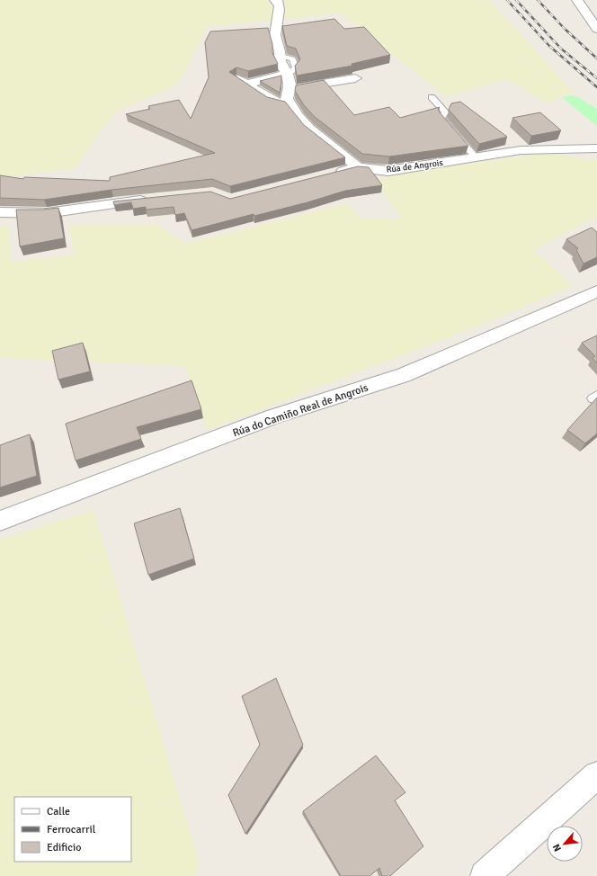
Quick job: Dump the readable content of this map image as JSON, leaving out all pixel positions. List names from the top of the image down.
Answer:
{
  "streets": {
    "street": ["Rúa de Angrois", "Rúa do Camiño Real de Angrois"]
  },
  "legend": ["Calle", "Ferrocarril", "Edificio"],
  "north": "bottom left"
}
